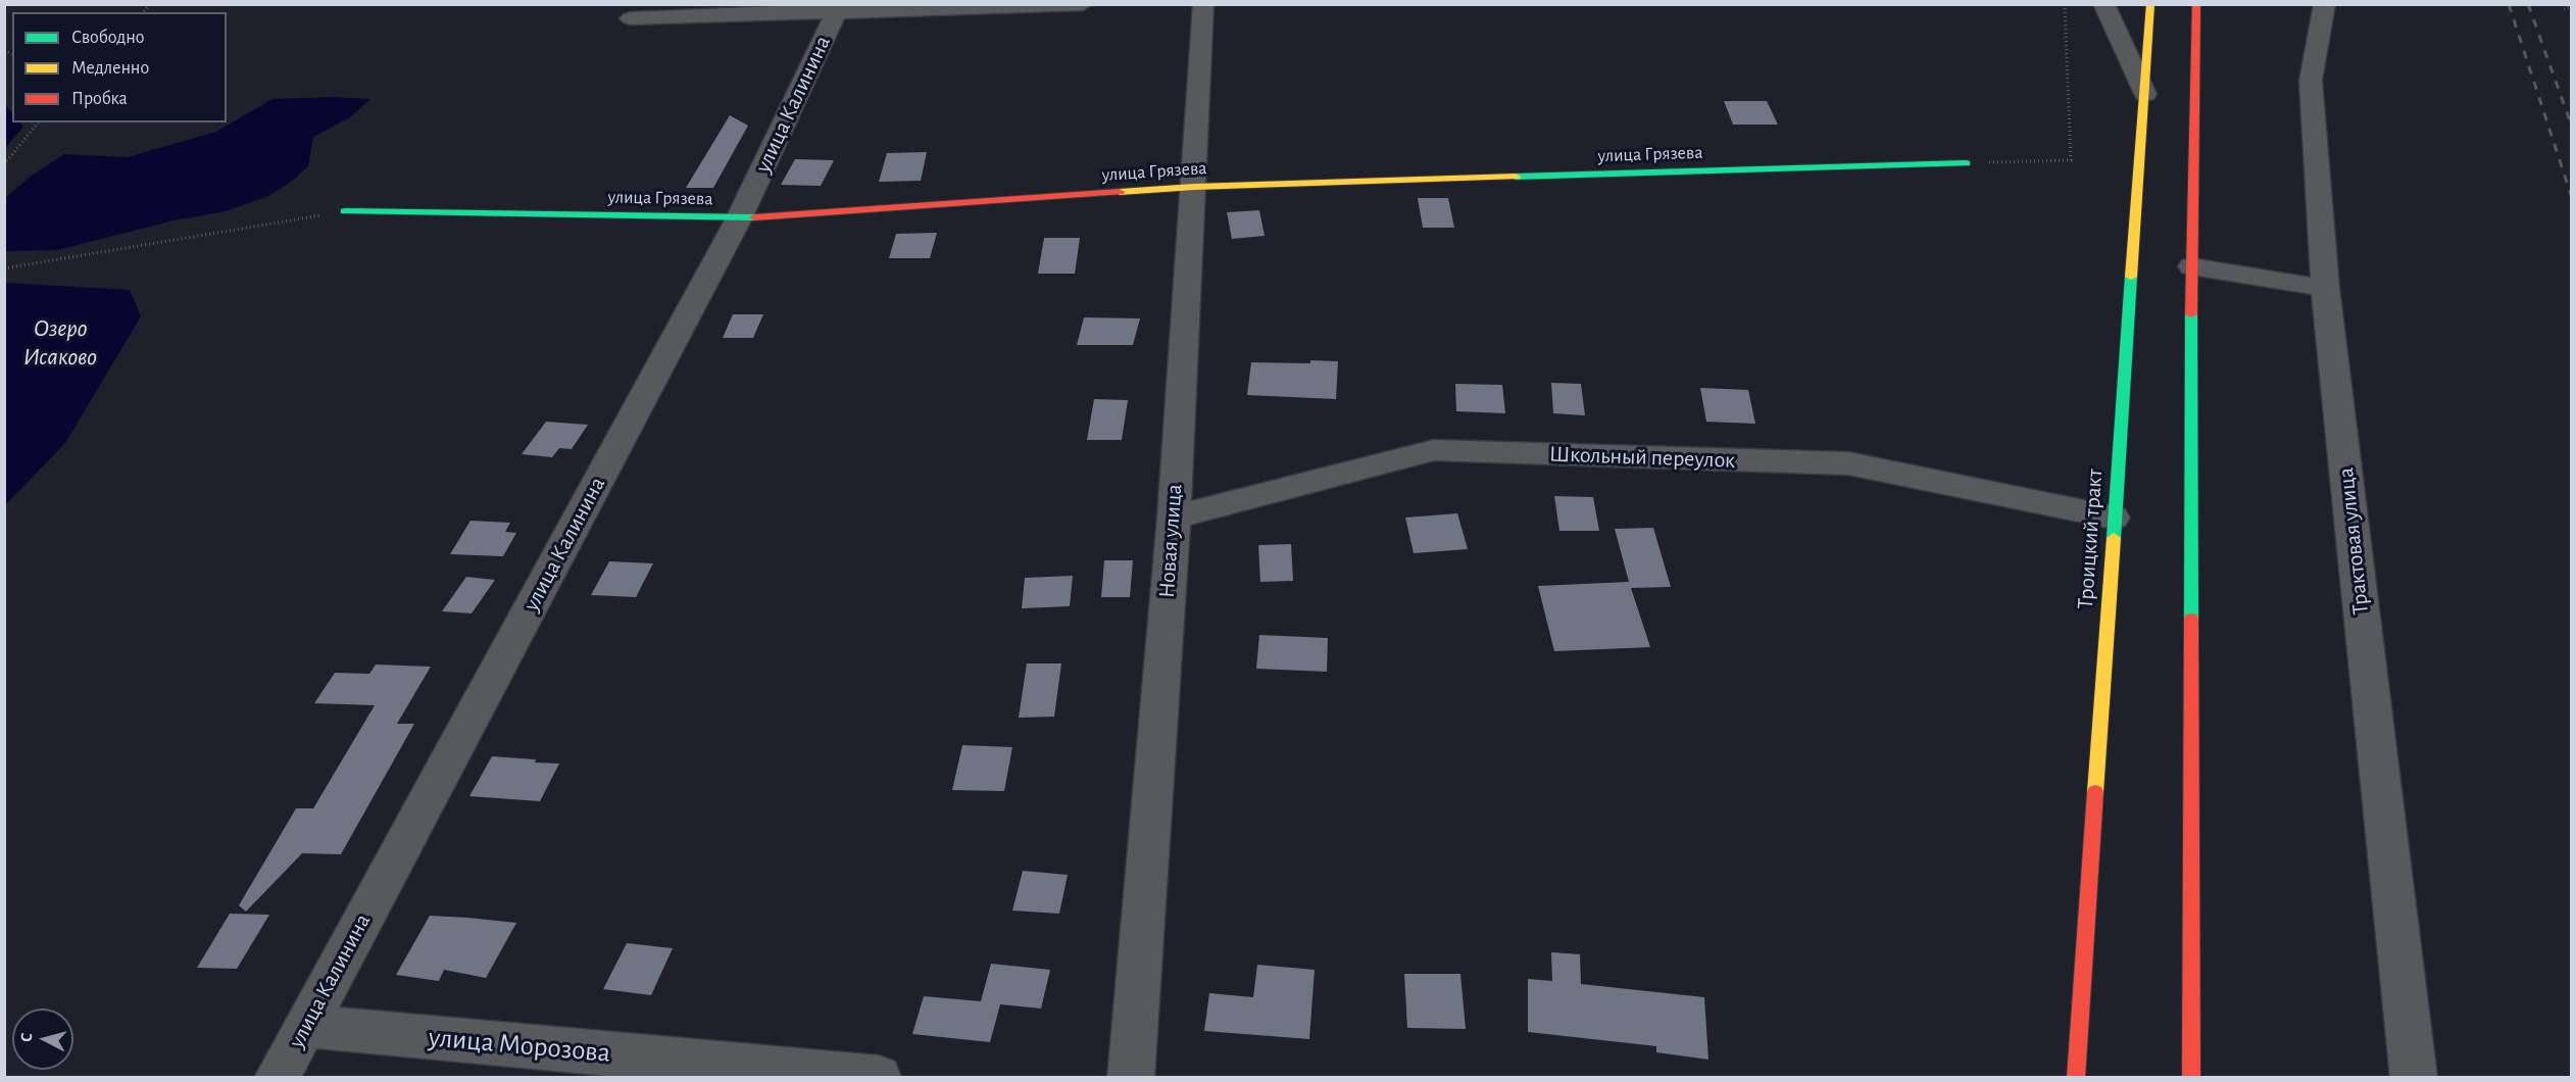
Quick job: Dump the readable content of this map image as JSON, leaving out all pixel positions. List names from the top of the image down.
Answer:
{
  "streets": {
    "main road": ["улица Грязева", "Троицкий тракт"],
    "street": [
      "улица Калинина",
      "Школьный переулок",
      "Новая улица",
      "Трактовая улица",
      "улица Морозова"
    ]
  },
  "crossings": [
    ["улица Калинина", "улица Грязева"],
    ["улица Калинина", "улица Морозова"],
    ["улица Грязева", "Новая улица"],
    ["Школьный переулок", "Троицкий тракт"],
    ["Школьный переулок", "Новая улица"]
  ],
  "water": ["Озеро Исаково"],
  "legend": ["Свободно", "Медленно", "Пробка"],
  "north": "left"
}
